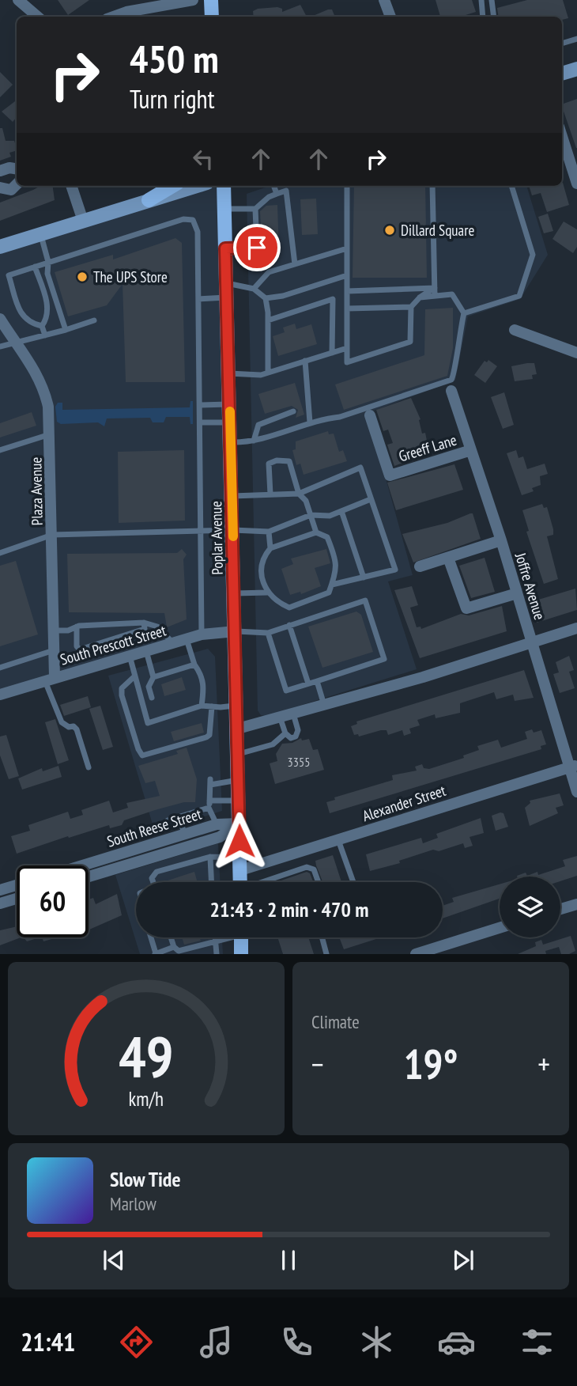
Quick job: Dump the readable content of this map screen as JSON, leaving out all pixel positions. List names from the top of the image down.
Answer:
{
  "streets": {
    "main road": ["Poplar Avenue"],
    "street": [
      "Greeff Lane",
      "Plaza Avenue",
      "Joffre Avenue",
      "South Prescott Street",
      "Alexander Street",
      "South Reese Street"
    ]
  },
  "crossings": [
    ["Greeff Lane", "Joffre Avenue"],
    ["Plaza Avenue", "South Prescott Street"],
    ["Poplar Avenue", "South Prescott Street"],
    ["Poplar Avenue", "Alexander Street"],
    ["Poplar Avenue", "South Reese Street"],
    ["Joffre Avenue", "Alexander Street"]
  ],
  "places": ["Dillard Square", "The UPS Store"],
  "house_numbers": ["3355"],
  "page": {
    "turn": ["450 m", "Turn right"],
    "limit": "60",
    "trip": "21:43 · 2 min · 470 m",
    "tile": "Climate",
    "heat": ["−", "19°", "+"],
    "song": ["Slow Tide", "Marlow"],
    "tabs": "21:41",
    "gauge": ["49", "km/h"]
  }
}
